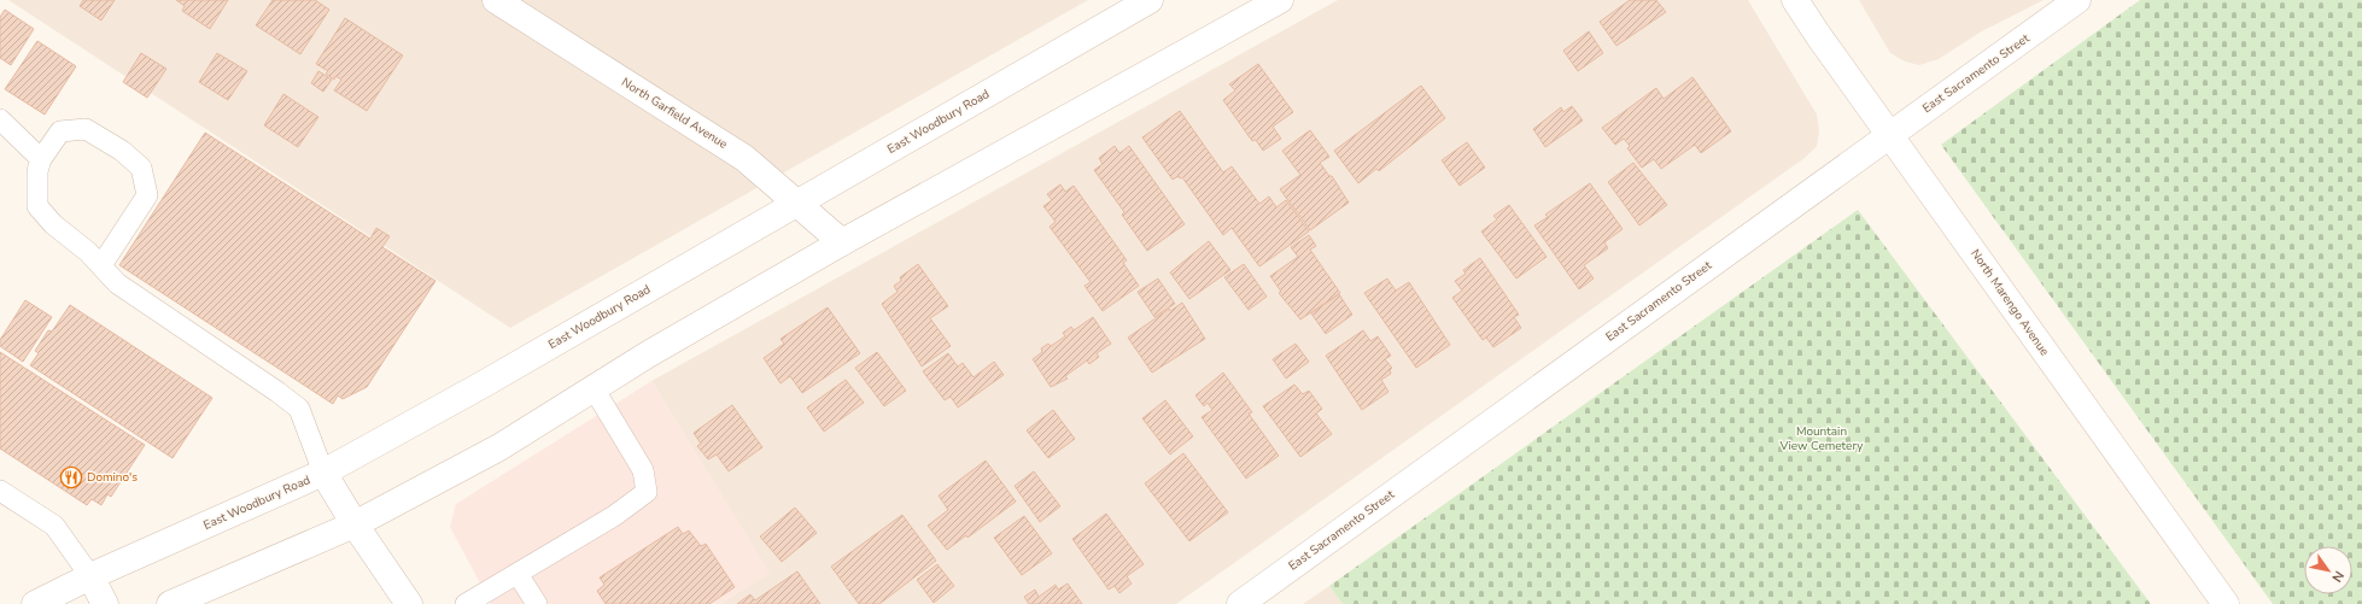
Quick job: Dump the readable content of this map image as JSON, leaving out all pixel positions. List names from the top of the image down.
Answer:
{
  "streets": {
    "main road": [
      "East Sacramento Street",
      "North Garfield Avenue",
      "East Woodbury Road",
      "North Marengo Avenue"
    ]
  },
  "crossings": [
    ["East Sacramento Street", "North Marengo Avenue"],
    ["North Garfield Avenue", "East Woodbury Road"]
  ],
  "parks": ["Mountain View Cemetery"],
  "places": {
    "restaurant": ["Domino's"]
  },
  "north": "bottom right"
}
